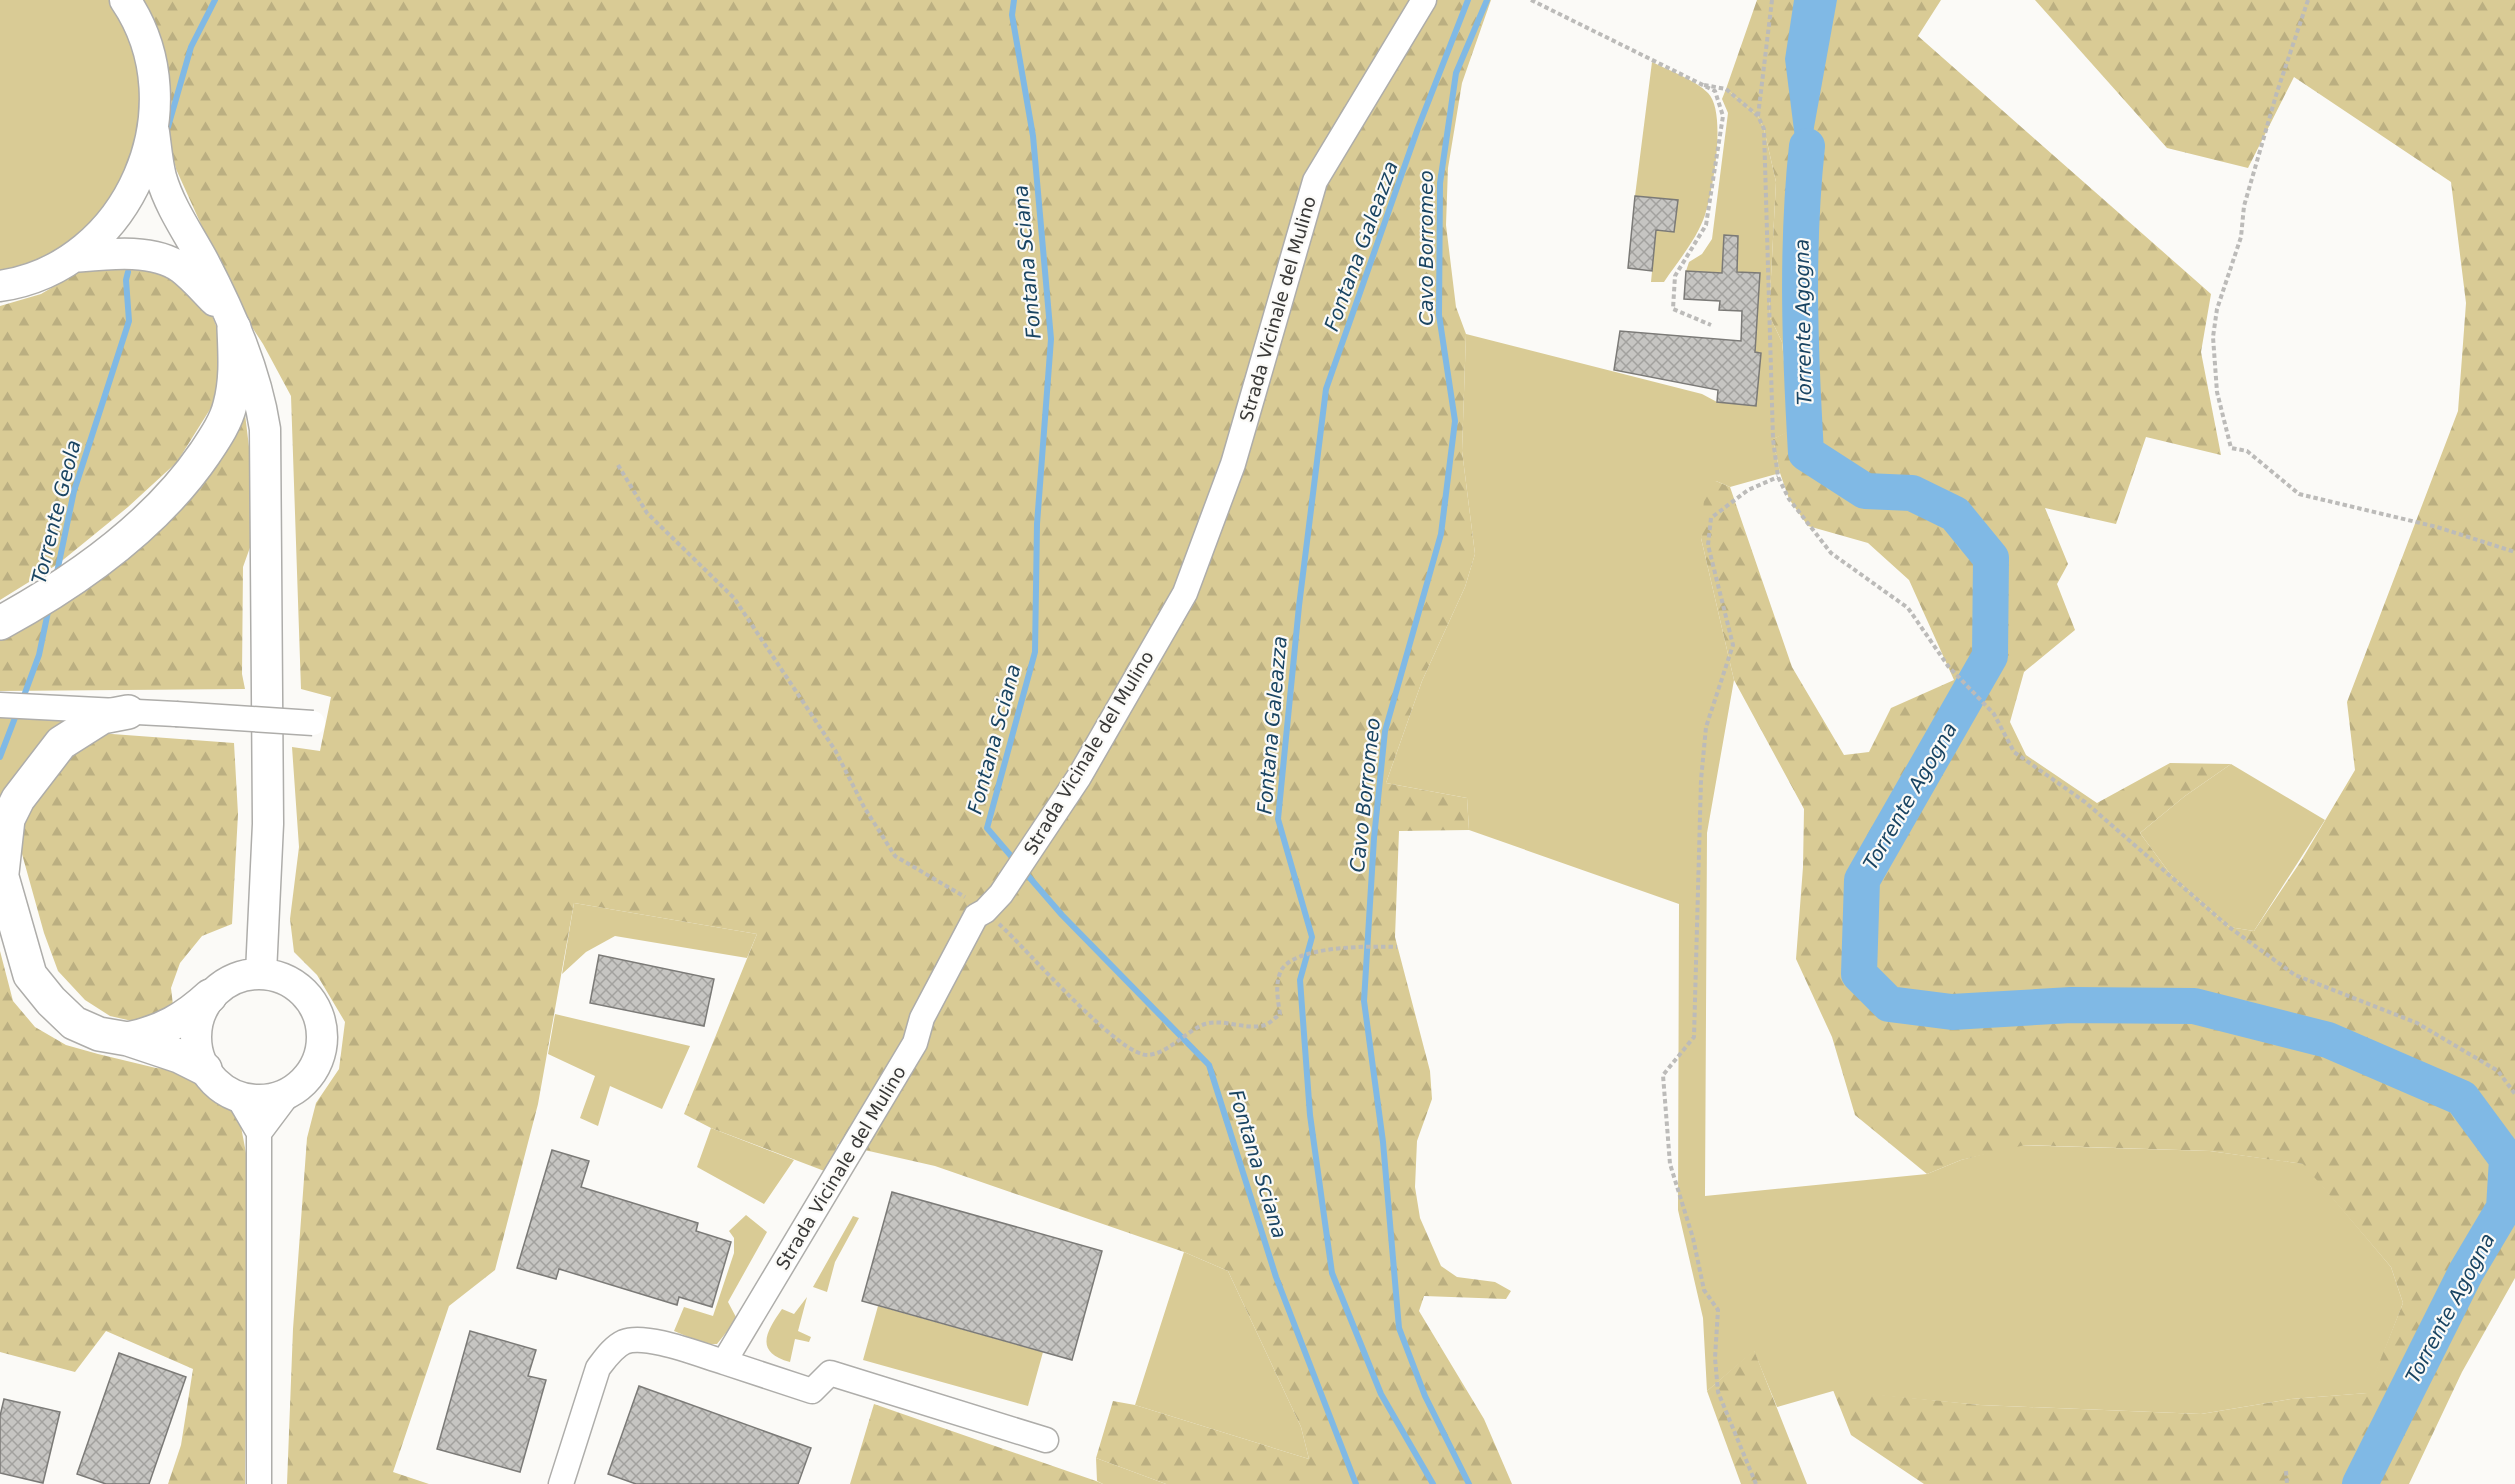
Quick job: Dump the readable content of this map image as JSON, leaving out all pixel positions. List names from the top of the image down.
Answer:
{
  "streets": {
    "street": ["Strada Vicinale del Mulino"]
  },
  "water": [
    "Fontana Galeazza",
    "Cavo Borromeo",
    "Fontana Sciana",
    "Torrente Agogna",
    "Torrente Geola"
  ]
}
